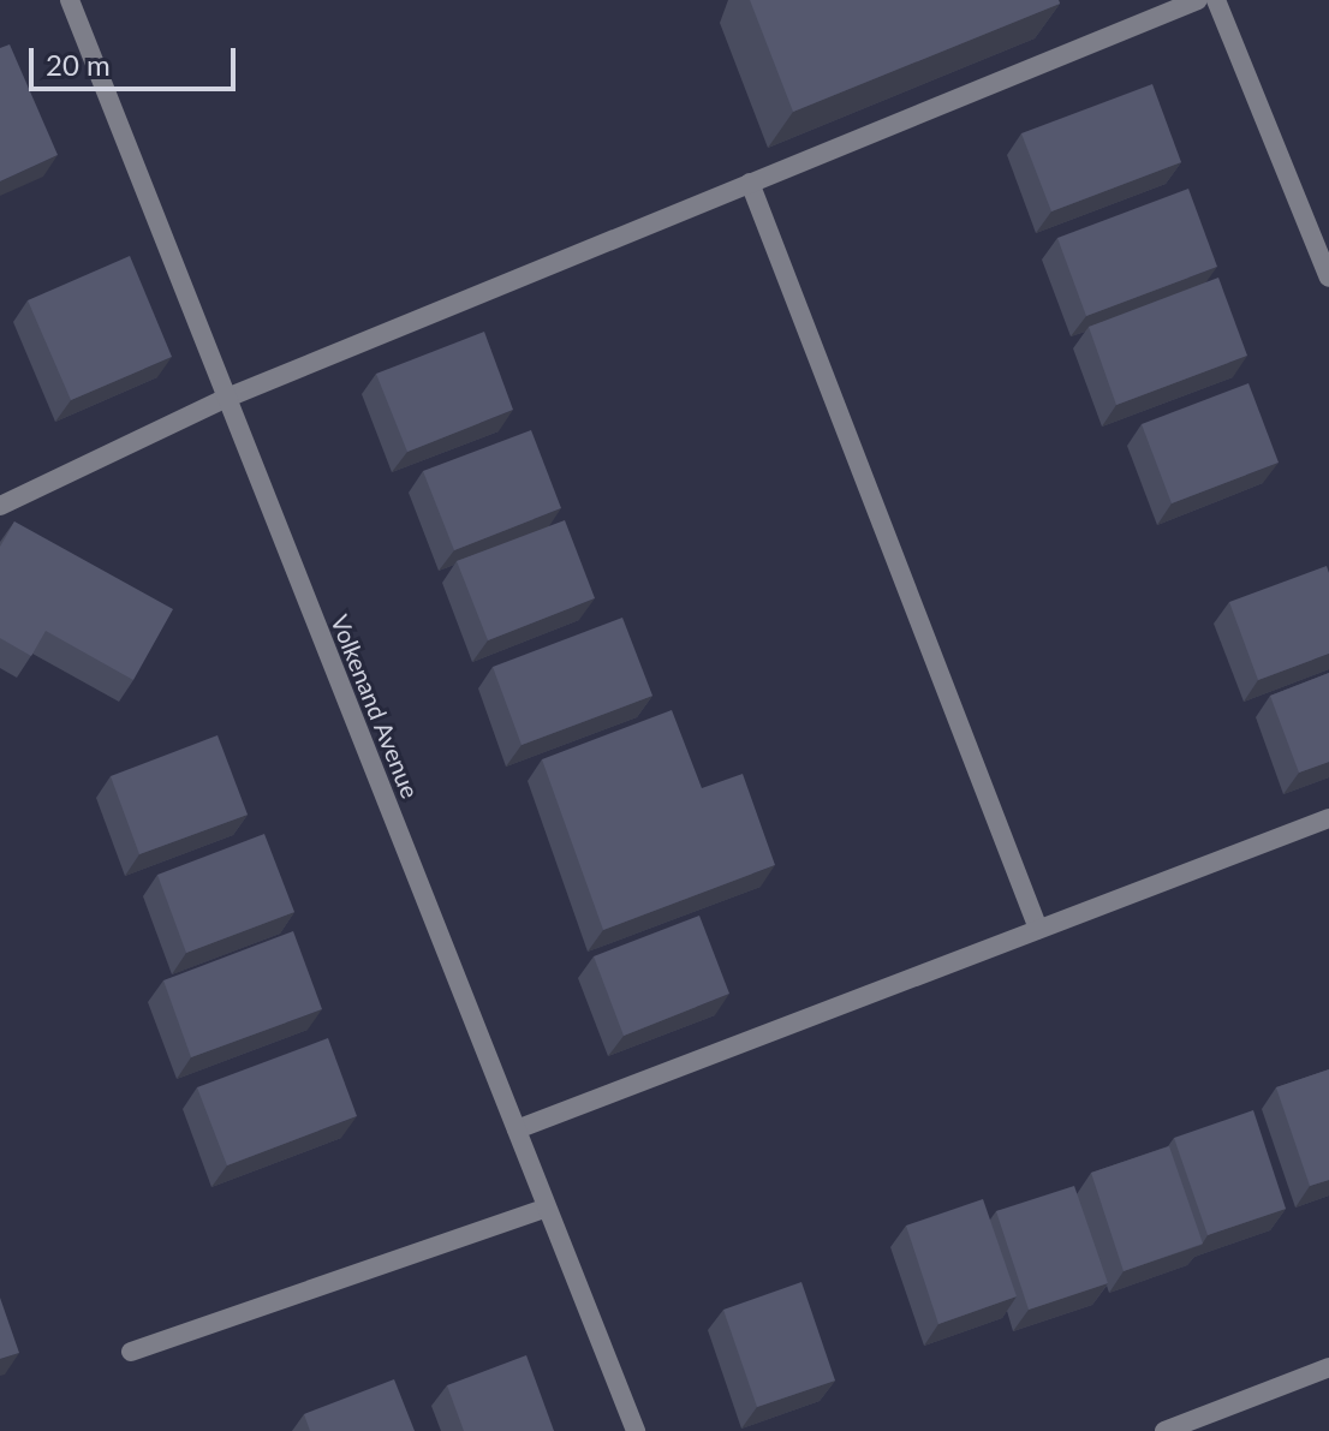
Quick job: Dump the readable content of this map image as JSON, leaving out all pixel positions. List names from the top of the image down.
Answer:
{
  "streets": {
    "street": ["Volkenand Avenue"]
  },
  "scale_bar": "20 m"
}
